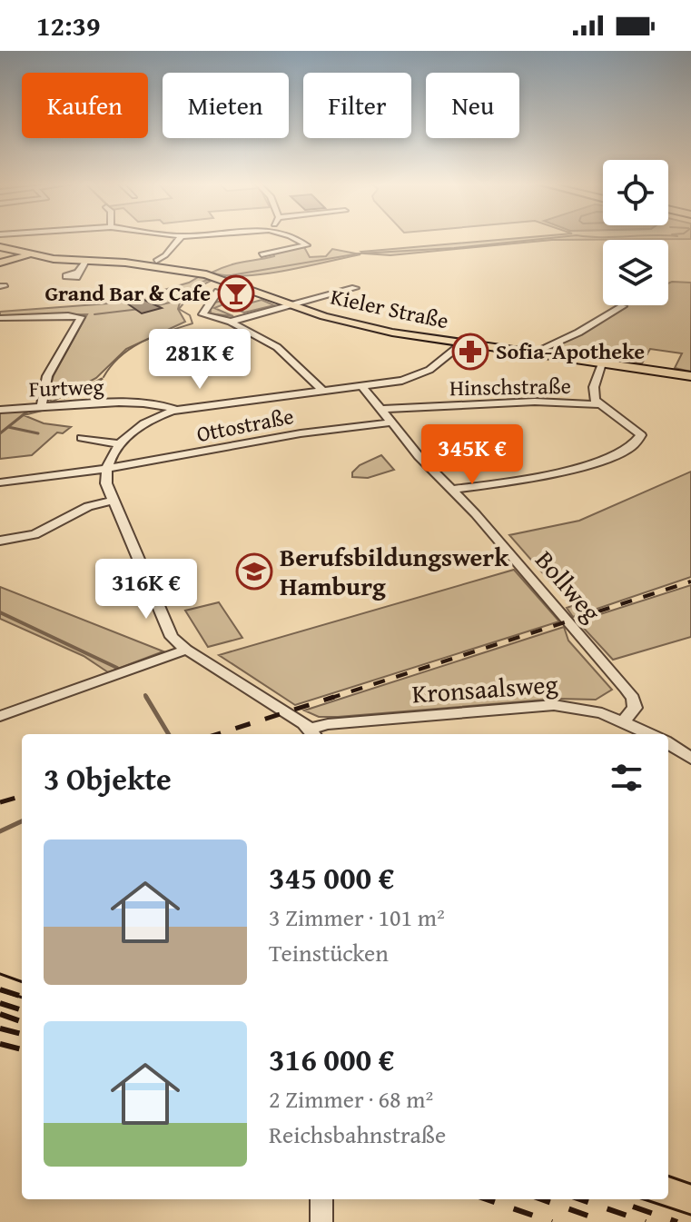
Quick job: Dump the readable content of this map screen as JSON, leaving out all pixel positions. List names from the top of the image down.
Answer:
{
  "streets": {
    "main road": ["Kieler Straße"],
    "street": [
      "Hinschstraße",
      "Furtweg",
      "Ottostraße",
      "Bollweg",
      "Kronsaalsweg"
    ]
  },
  "crossings": [
    ["Kieler Straße", "Hinschstraße"],
    ["Hinschstraße", "Bollweg"],
    ["Ottostraße", "Bollweg"],
    ["Bollweg", "Kronsaalsweg"]
  ],
  "places": {
    "bar": ["Grand Bar & Cafe"],
    "pharmacy": ["Sofia-Apotheke"],
    "school or university": ["Berufsbildungswerk Hamburg"]
  },
  "page": {
    "status": "12:39",
    "chip": [
      "Kaufen",
      "Mieten",
      "Filter",
      "Neu"
    ],
    "price": ["281K €", "345K €", "316K €"],
    "heading": "3 Objekte",
    "list": [
      {
        "name": "345 000 €",
        "note": "3 Zimmer · 101 m² · Teinstücken"
      },
      {
        "name": "316 000 €",
        "note": "2 Zimmer · 68 m² · Reichsbahnstraße"
      }
    ]
  }
}
